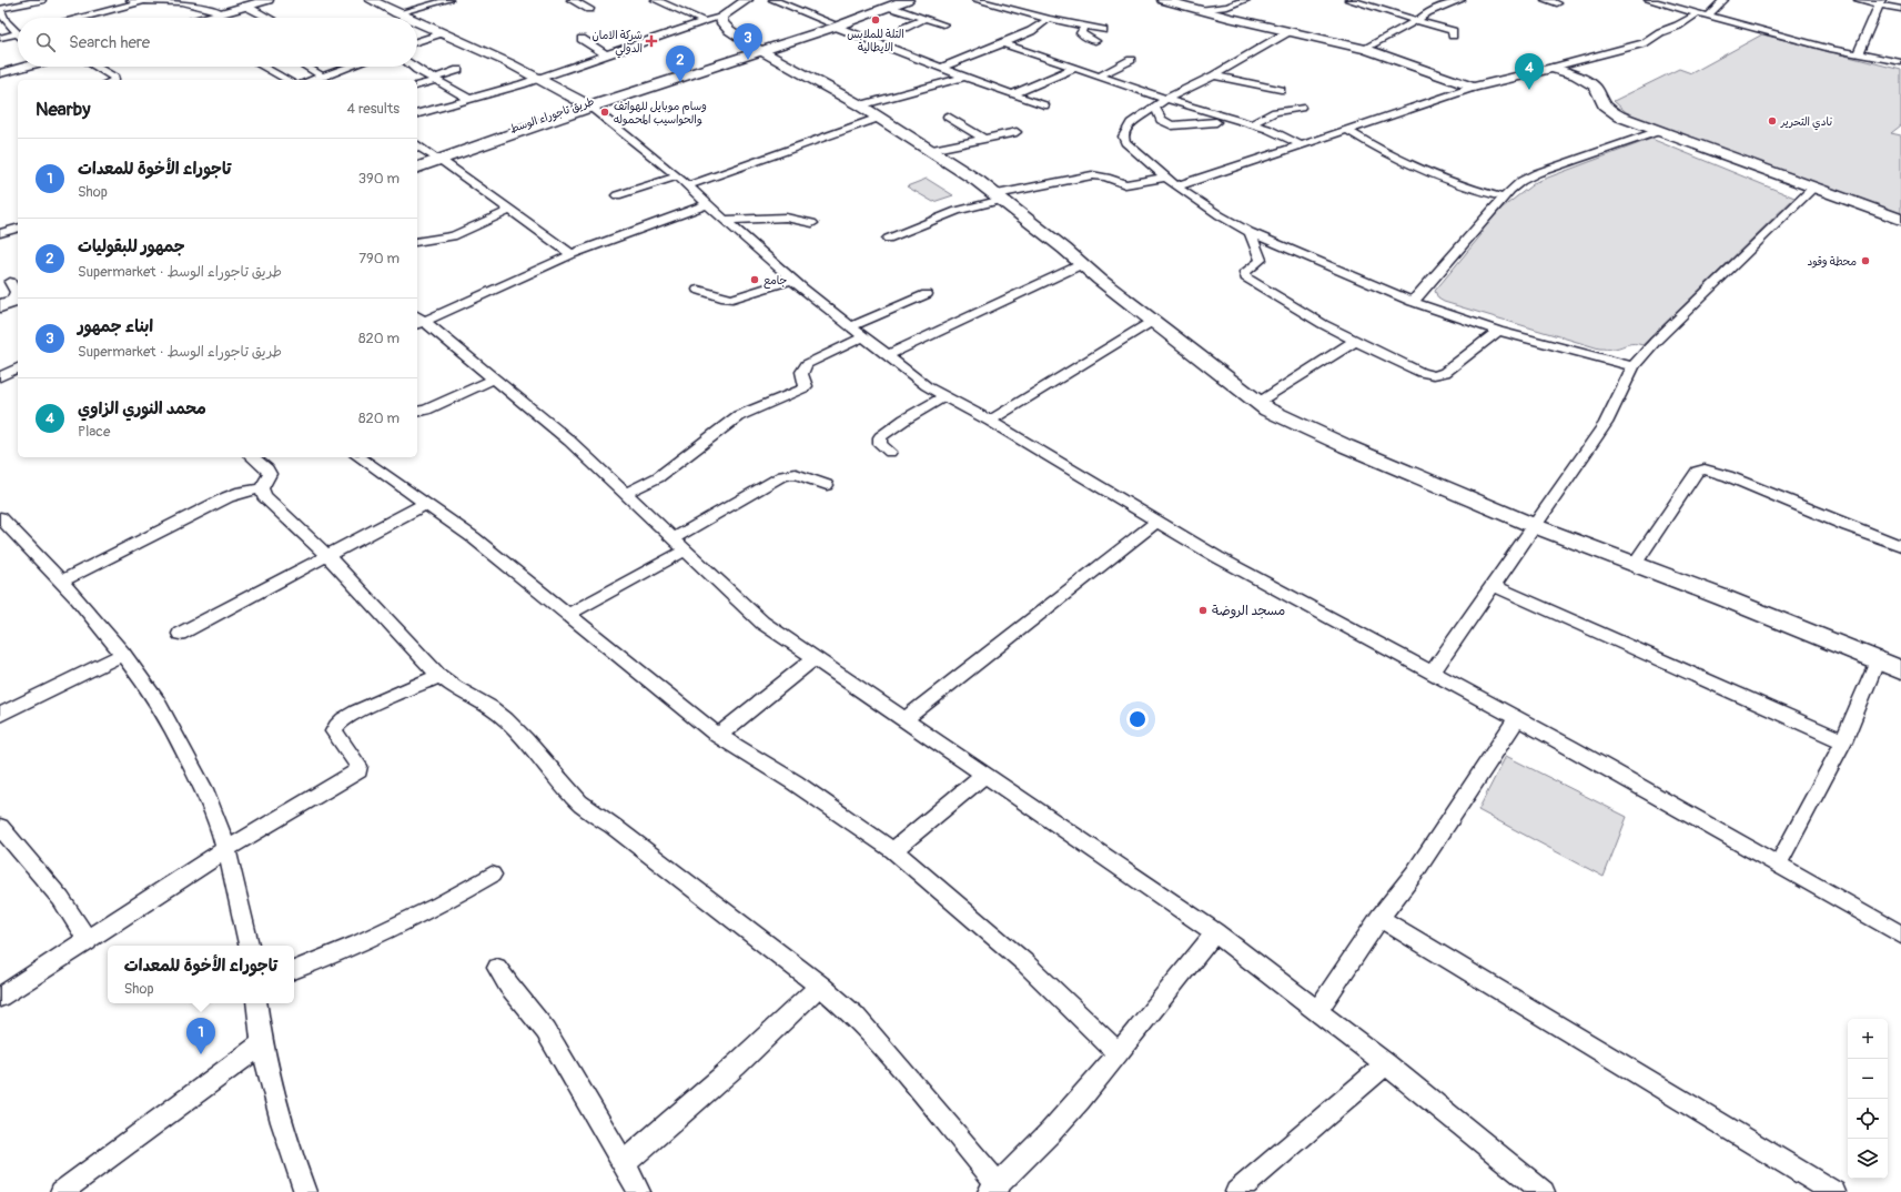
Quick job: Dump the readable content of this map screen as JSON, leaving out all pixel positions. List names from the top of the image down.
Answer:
{
  "places": {
    "other": [
      "التلة للملابس الايطالية",
      "وسام موبايل للهواتف والحواسيب المحموله",
      "نادي التحرير",
      "محطة وقود",
      "جامع",
      "مسجد الروضة"
    ],
    "health": ["شركة الامان الدولي"]
  },
  "page": {
    "search": "Search here",
    "pins": [
      "3",
      "2",
      "4",
      "1"
    ],
    "heading": ["Nearby", "4 results"],
    "list": [
      {
        "mark": "1",
        "name": "تاجوراء الأخوة للمعدات",
        "note": "Shop",
        "value": "390 m"
      },
      {
        "mark": "2",
        "name": "جمهور للبقوليات",
        "note": "Supermarket · طريق تاجوراء الوسط",
        "value": "790 m"
      },
      {
        "mark": "3",
        "name": "ابناء جمهور",
        "note": "Supermarket · طريق تاجوراء الوسط",
        "value": "820 m"
      },
      {
        "mark": "4",
        "name": "محمد النوري الزاوي",
        "note": "Place",
        "value": "820 m"
      }
    ],
    "popup": ["تاجوراء الأخوة للمعدات", "Shop"],
    "map_buttons": ["+", "−"]
  }
}
